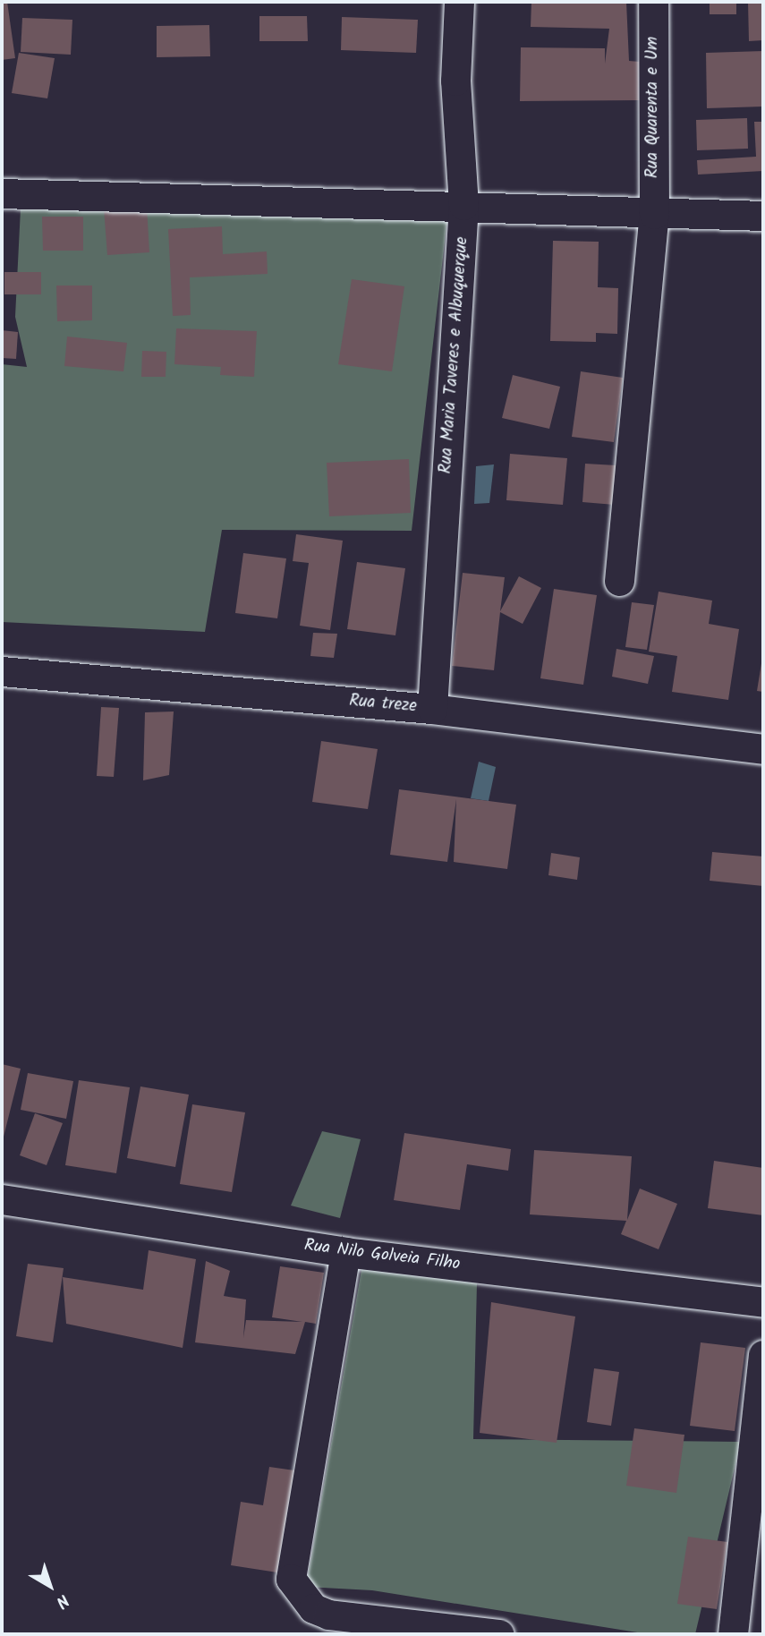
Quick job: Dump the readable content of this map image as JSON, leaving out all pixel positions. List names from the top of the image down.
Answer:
{
  "streets": {
    "street": [
      "Rua Quarenta e Um",
      "Rua Maria Taveres e Albuquerque",
      "Rua treze",
      "Rua Nilo Golveia Filho"
    ]
  },
  "crossings": [
    ["Rua Maria Taveres e Albuquerque", "Rua treze"]
  ],
  "north": "bottom right"
}
